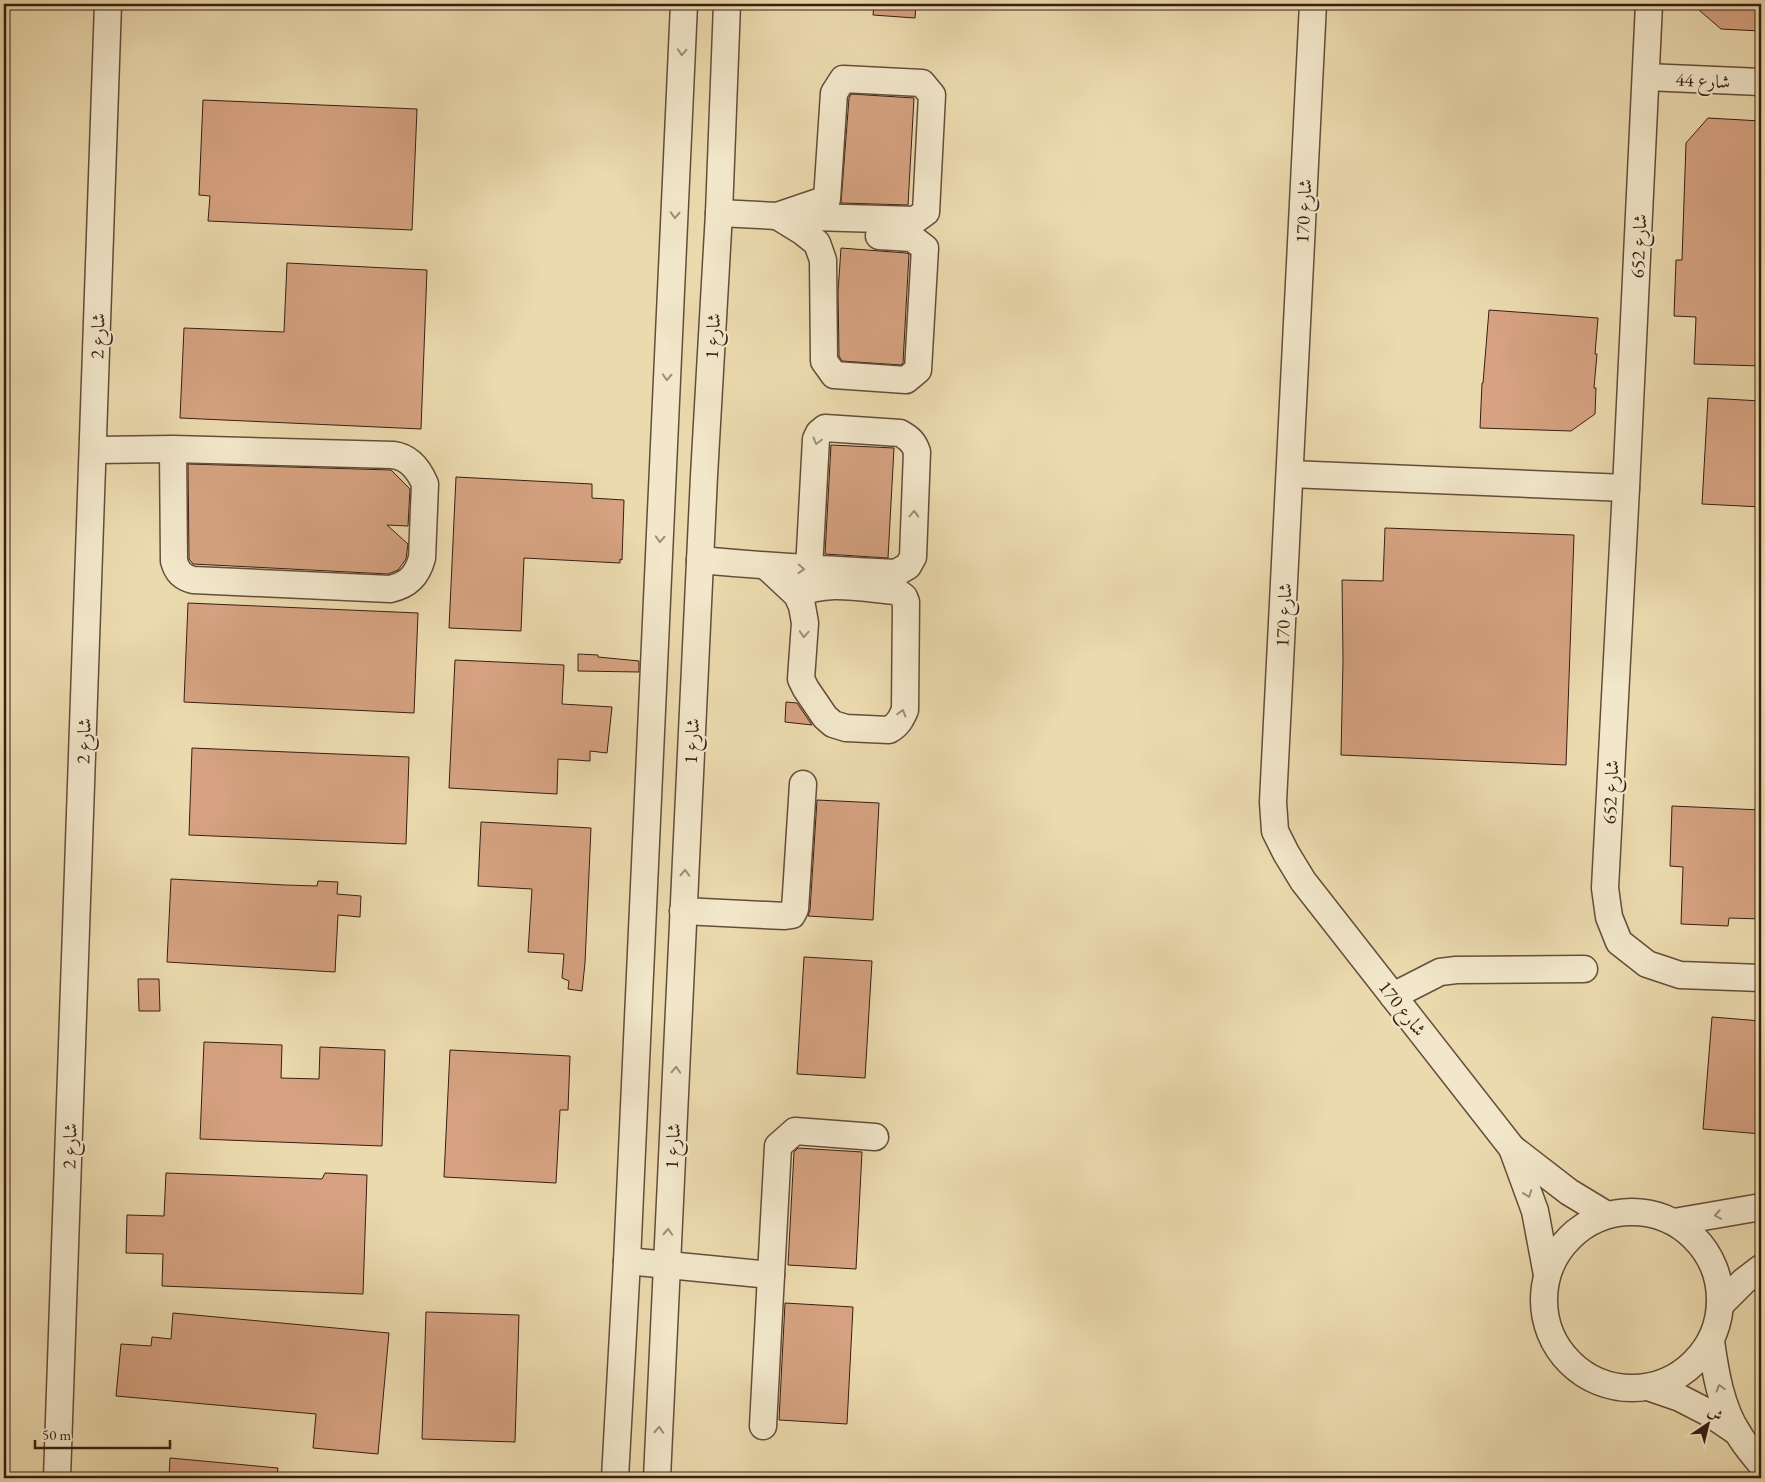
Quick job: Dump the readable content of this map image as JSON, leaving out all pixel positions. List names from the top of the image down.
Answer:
{
  "streets": {
    "street": [
      "شارع 44",
      "شارع 170",
      "شارع 652",
      "شارع 2",
      "شارع 1"
    ]
  },
  "crossings": [
    ["شارع 44", "شارع 652"]
  ],
  "scale_bar": "50 m",
  "north": "top right"
}
